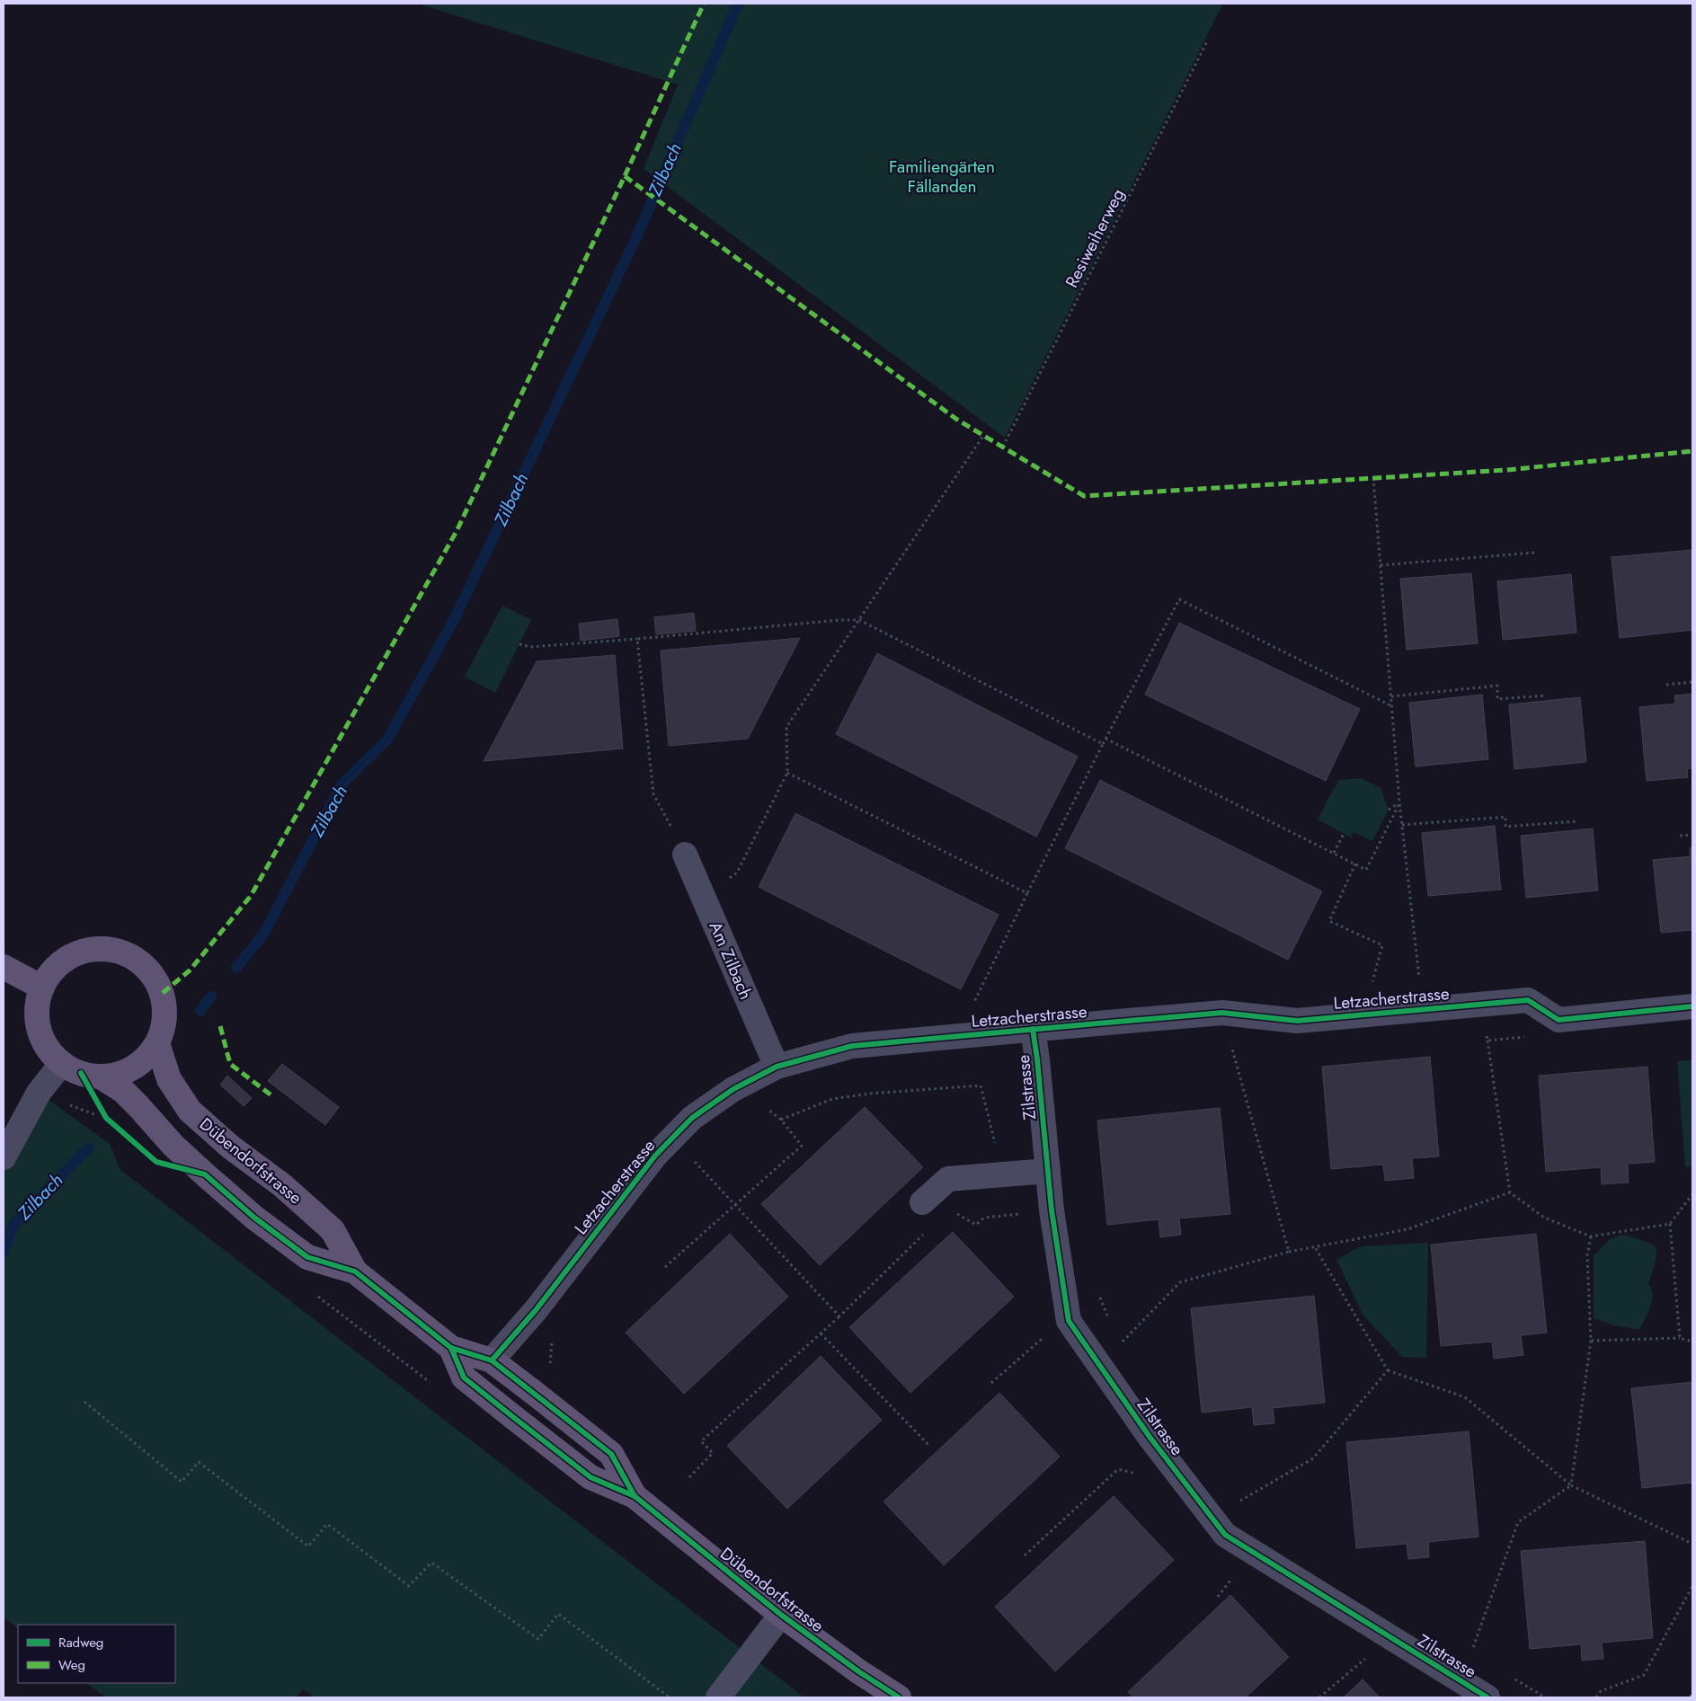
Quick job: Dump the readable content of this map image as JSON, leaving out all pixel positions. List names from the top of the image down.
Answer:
{
  "streets": {
    "main road": ["Dübendorfstrasse"],
    "street": ["Am Zilbach", "Letzacherstrasse", "Zilstrasse"],
    "path": ["Resiweiherweg"]
  },
  "crossings": [
    ["Am Zilbach", "Letzacherstrasse"],
    ["Letzacherstrasse", "Zilstrasse"],
    ["Letzacherstrasse", "Dübendorfstrasse"]
  ],
  "water": ["Zilbach"],
  "parks": ["Familiengärten Fällanden"],
  "legend": ["Radweg", "Weg"]
}
